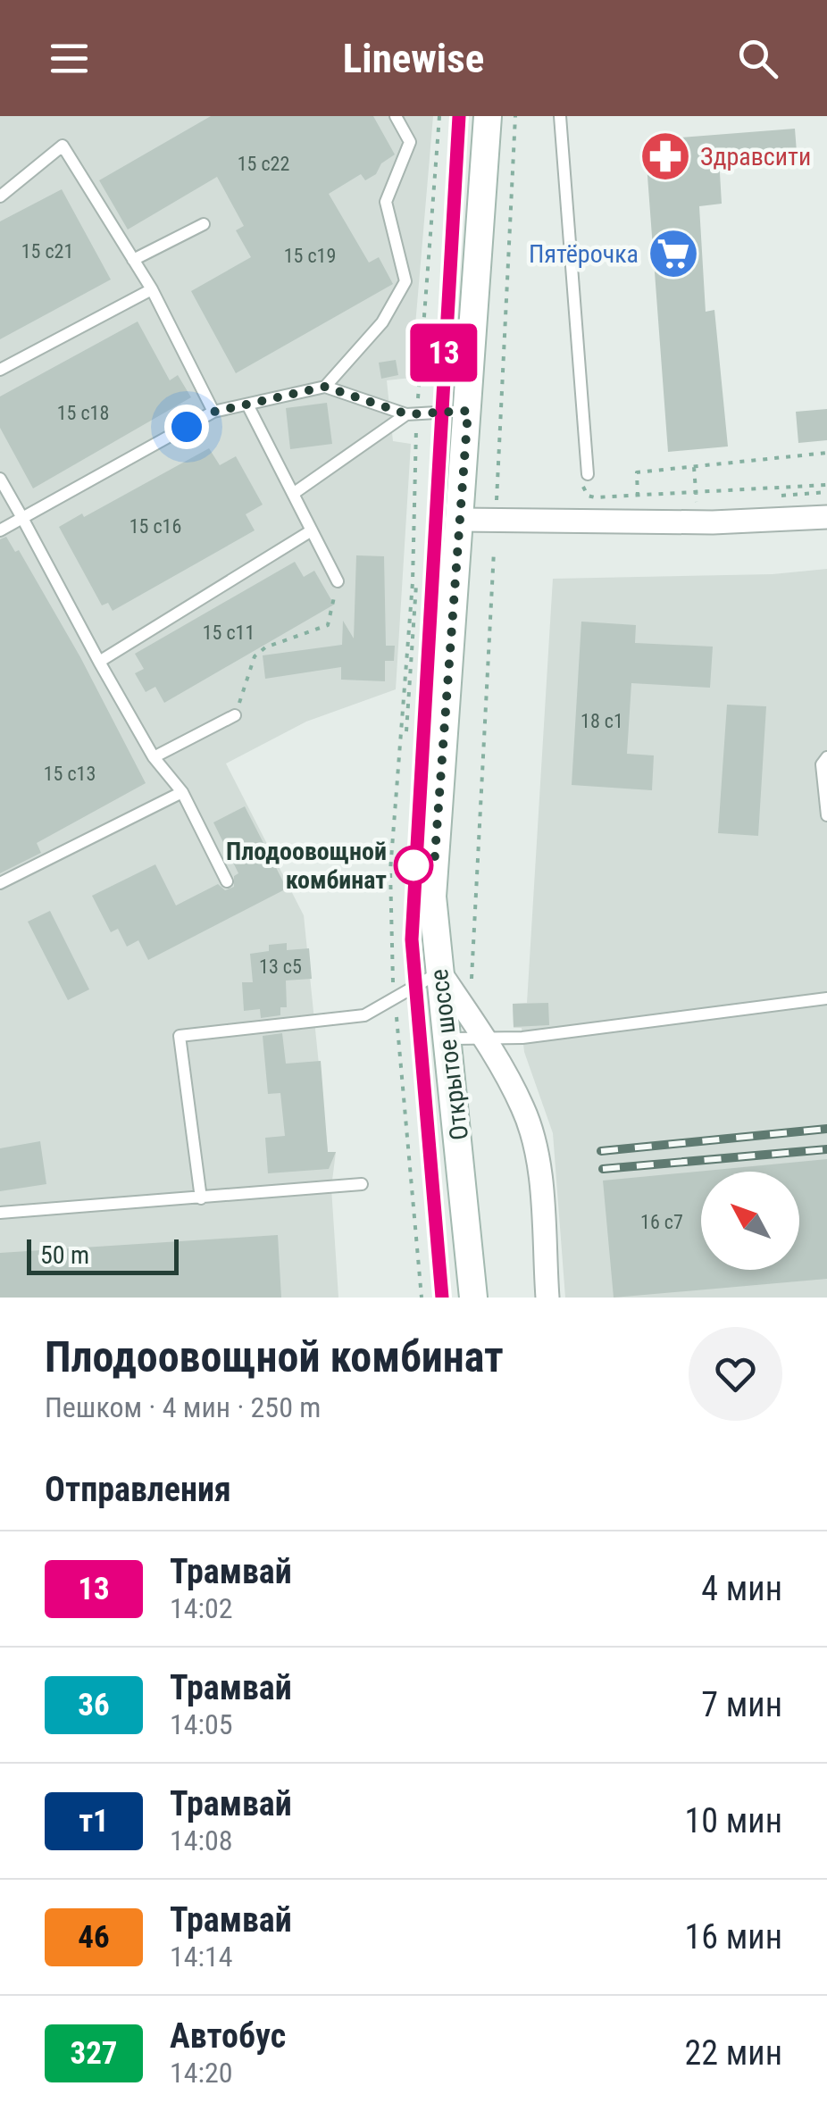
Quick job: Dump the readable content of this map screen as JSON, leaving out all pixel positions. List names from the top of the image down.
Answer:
{
  "streets": {
    "main road": ["Открытое шоссе"]
  },
  "places": {
    "pharmacy": ["Здравсити"],
    "supermarket": ["Пятёрочка"],
    "other": ["Плодоовощной комбинат"]
  },
  "lines": ["tram line 13"],
  "house_numbers": [
    "15 с22",
    "15 с21",
    "15 с19",
    "15 с18",
    "15 с16",
    "15 с11",
    "18 c1",
    "15 с13",
    "13 с5",
    "16 с7"
  ],
  "scale_bar": "50 m",
  "north": "top left",
  "page": {
    "header": "Linewise",
    "on_map": "13",
    "scale": "50 m",
    "heading": [
      ["Плодоовощной комбинат", "Пешком · 4 мин · 250 m"],
      "Отправления"
    ],
    "list": [
      {
        "mark": "13",
        "name": "Трамвай",
        "note": "14:02",
        "value": "4 мин"
      },
      {
        "mark": "36",
        "name": "Трамвай",
        "note": "14:05",
        "value": "7 мин"
      },
      {
        "mark": "т1",
        "name": "Трамвай",
        "note": "14:08",
        "value": "10 мин"
      },
      {
        "mark": "46",
        "name": "Трамвай",
        "note": "14:14",
        "value": "16 мин"
      },
      {
        "mark": "327",
        "name": "Автобус",
        "note": "14:20",
        "value": "22 мин"
      }
    ]
  }
}
